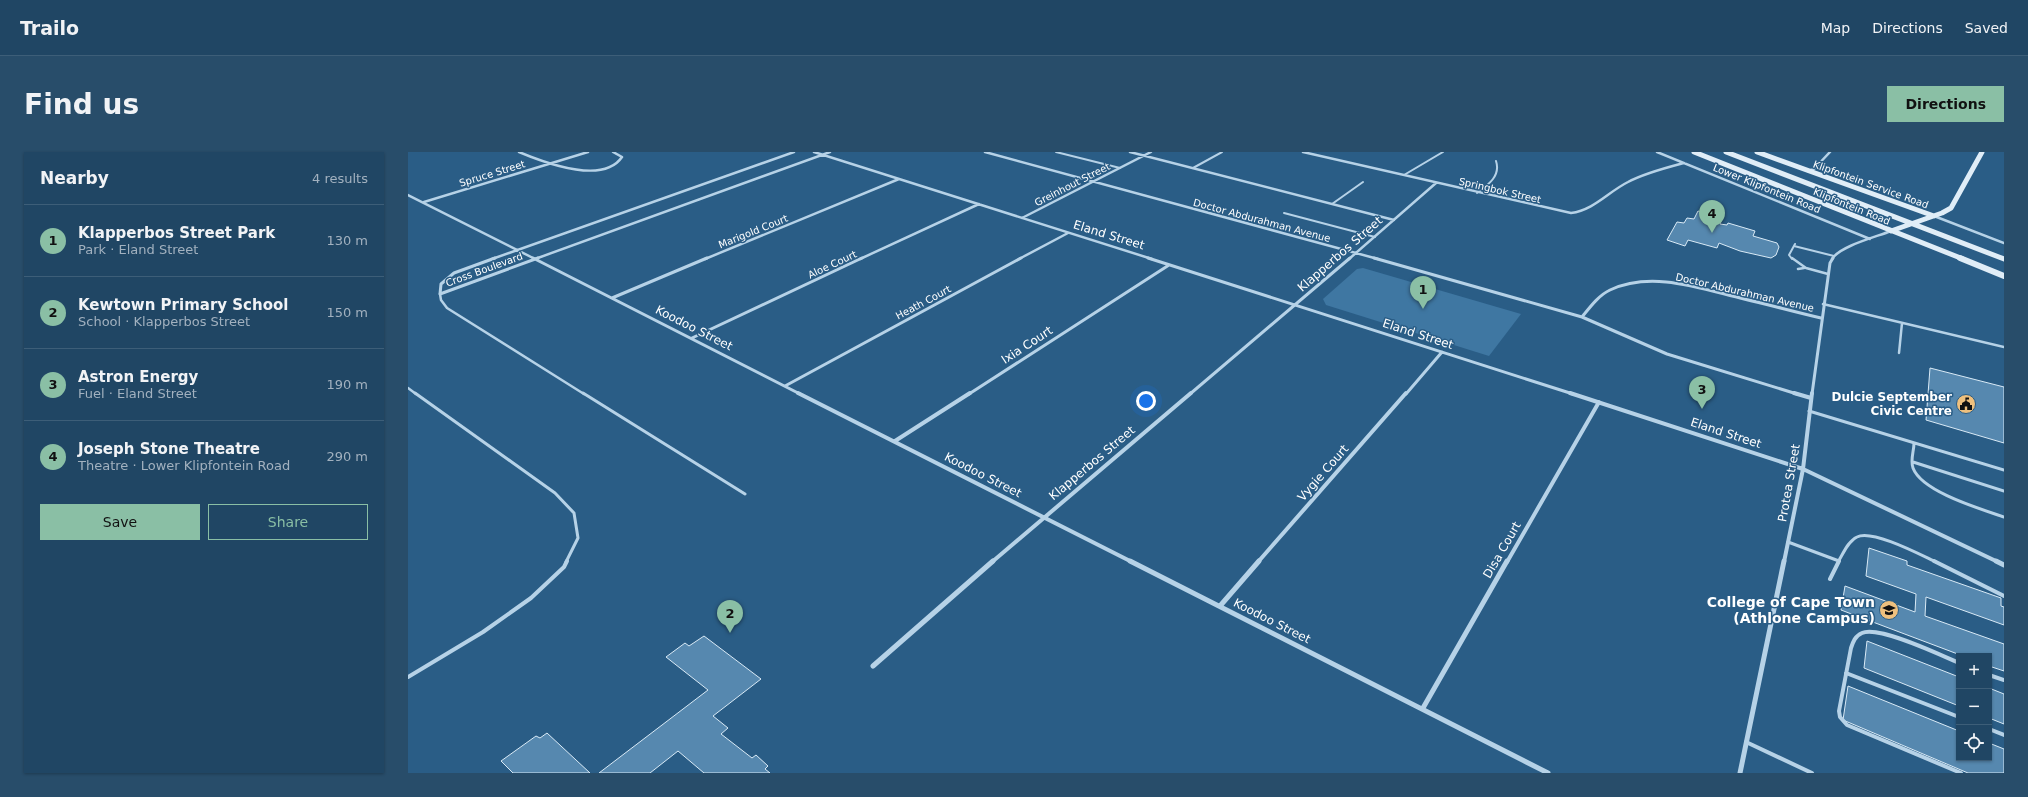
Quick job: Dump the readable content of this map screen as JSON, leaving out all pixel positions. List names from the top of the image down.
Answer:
{
  "streets": {
    "main road": ["Klipfontein Service Road", "Klipfontein Road"],
    "street": [
      "Spruce Street",
      "Greinhout Street",
      "Lower Klipfontein Road",
      "Springbok Street",
      "Doctor Abdurahman Avenue",
      "Marigold Court",
      "Eland Street",
      "Klapperbos Street",
      "Aloe Court",
      "Cross Boulevard",
      "Heath Court",
      "Koodoo Street",
      "Ixia Court",
      "Vygie Court",
      "Protea Street",
      "Disa Court"
    ]
  },
  "crossings": [
    ["Spruce Street", "Koodoo Street"],
    ["Greinhout Street", "Doctor Abdurahman Avenue"],
    ["Greinhout Street", "Eland Street"],
    ["Lower Klipfontein Road", "Springbok Street"],
    ["Springbok Street", "Klapperbos Street"],
    ["Doctor Abdurahman Avenue", "Klapperbos Street"],
    ["Doctor Abdurahman Avenue", "Protea Street"],
    ["Marigold Court", "Eland Street"],
    ["Marigold Court", "Koodoo Street"],
    ["Eland Street", "Klapperbos Street"],
    ["Eland Street", "Aloe Court"],
    ["Eland Street", "Cross Boulevard"],
    ["Eland Street", "Heath Court"],
    ["Eland Street", "Ixia Court"],
    ["Eland Street", "Vygie Court"],
    ["Eland Street", "Protea Street"],
    ["Eland Street", "Disa Court"],
    ["Klapperbos Street", "Koodoo Street"],
    ["Aloe Court", "Koodoo Street"],
    ["Cross Boulevard", "Koodoo Street"],
    ["Heath Court", "Koodoo Street"],
    ["Koodoo Street", "Ixia Court"],
    ["Koodoo Street", "Vygie Court"],
    ["Koodoo Street", "Disa Court"]
  ],
  "places": {
    "public building": ["Dulcie September Civic Centre"],
    "school or university": ["College of Cape Town (Athlone Campus)"]
  },
  "page": {
    "header": "Trailo",
    "nav": ["Map", "Directions", "Saved"],
    "buttons": [
      "Directions",
      ["Save", "Share"]
    ],
    "title": "Find us",
    "heading": ["Nearby", "4 results"],
    "pins": [
      "4",
      "1",
      "3",
      "2"
    ],
    "list": [
      {
        "mark": "1",
        "name": "Klapperbos Street Park",
        "note": "Park · Eland Street",
        "value": "130 m"
      },
      {
        "mark": "2",
        "name": "Kewtown Primary School",
        "note": "School · Klapperbos Street",
        "value": "150 m"
      },
      {
        "mark": "3",
        "name": "Astron Energy",
        "note": "Fuel · Eland Street",
        "value": "190 m"
      },
      {
        "mark": "4",
        "name": "Joseph Stone Theatre",
        "note": "Theatre · Lower Klipfontein Road",
        "value": "290 m"
      }
    ],
    "map_buttons": ["+", "−"]
  }
}
